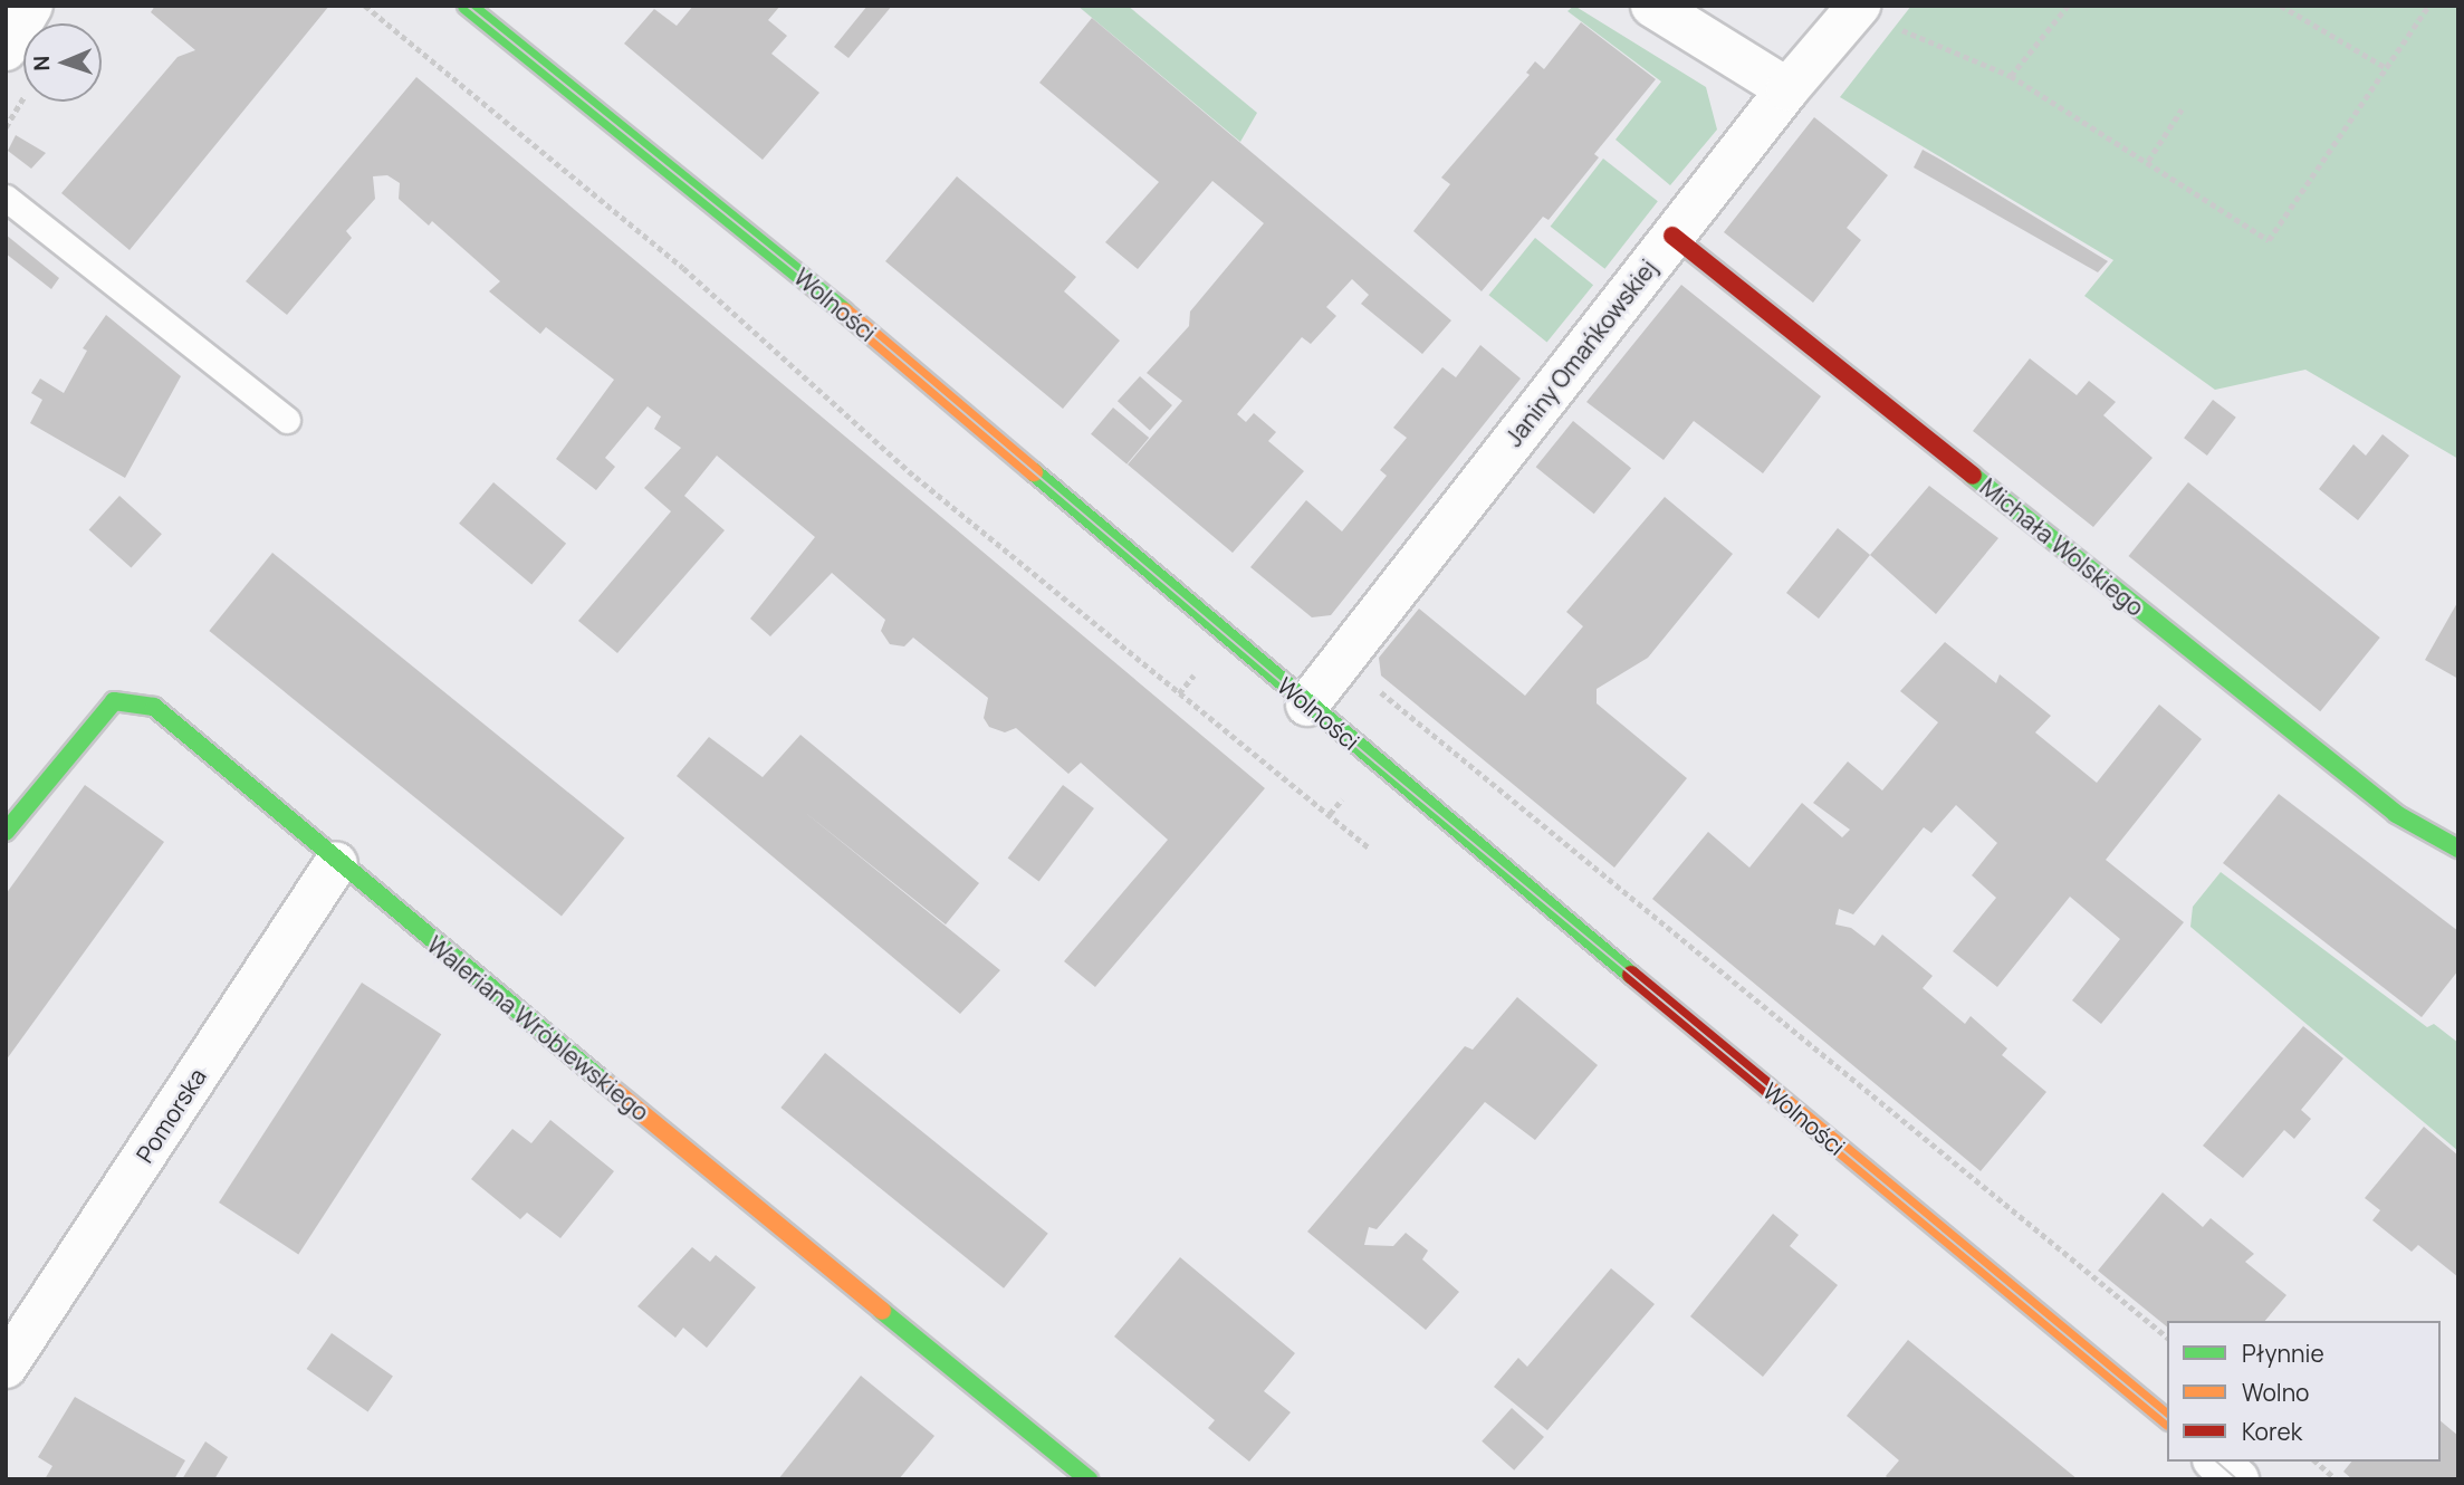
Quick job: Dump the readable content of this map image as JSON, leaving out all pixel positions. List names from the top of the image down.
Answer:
{
  "streets": {
    "street": [
      "Wolności",
      "Janiny Omańkowskiej",
      "Michała Wolskiego",
      "Waleriana Wróblewskiego",
      "Pomorska"
    ]
  },
  "crossings": [
    ["Wolności", "Janiny Omańkowskiej"],
    ["Janiny Omańkowskiej", "Michała Wolskiego"],
    ["Waleriana Wróblewskiego", "Pomorska"]
  ],
  "legend": ["Płynnie", "Wolno", "Korek"],
  "north": "left"
}
